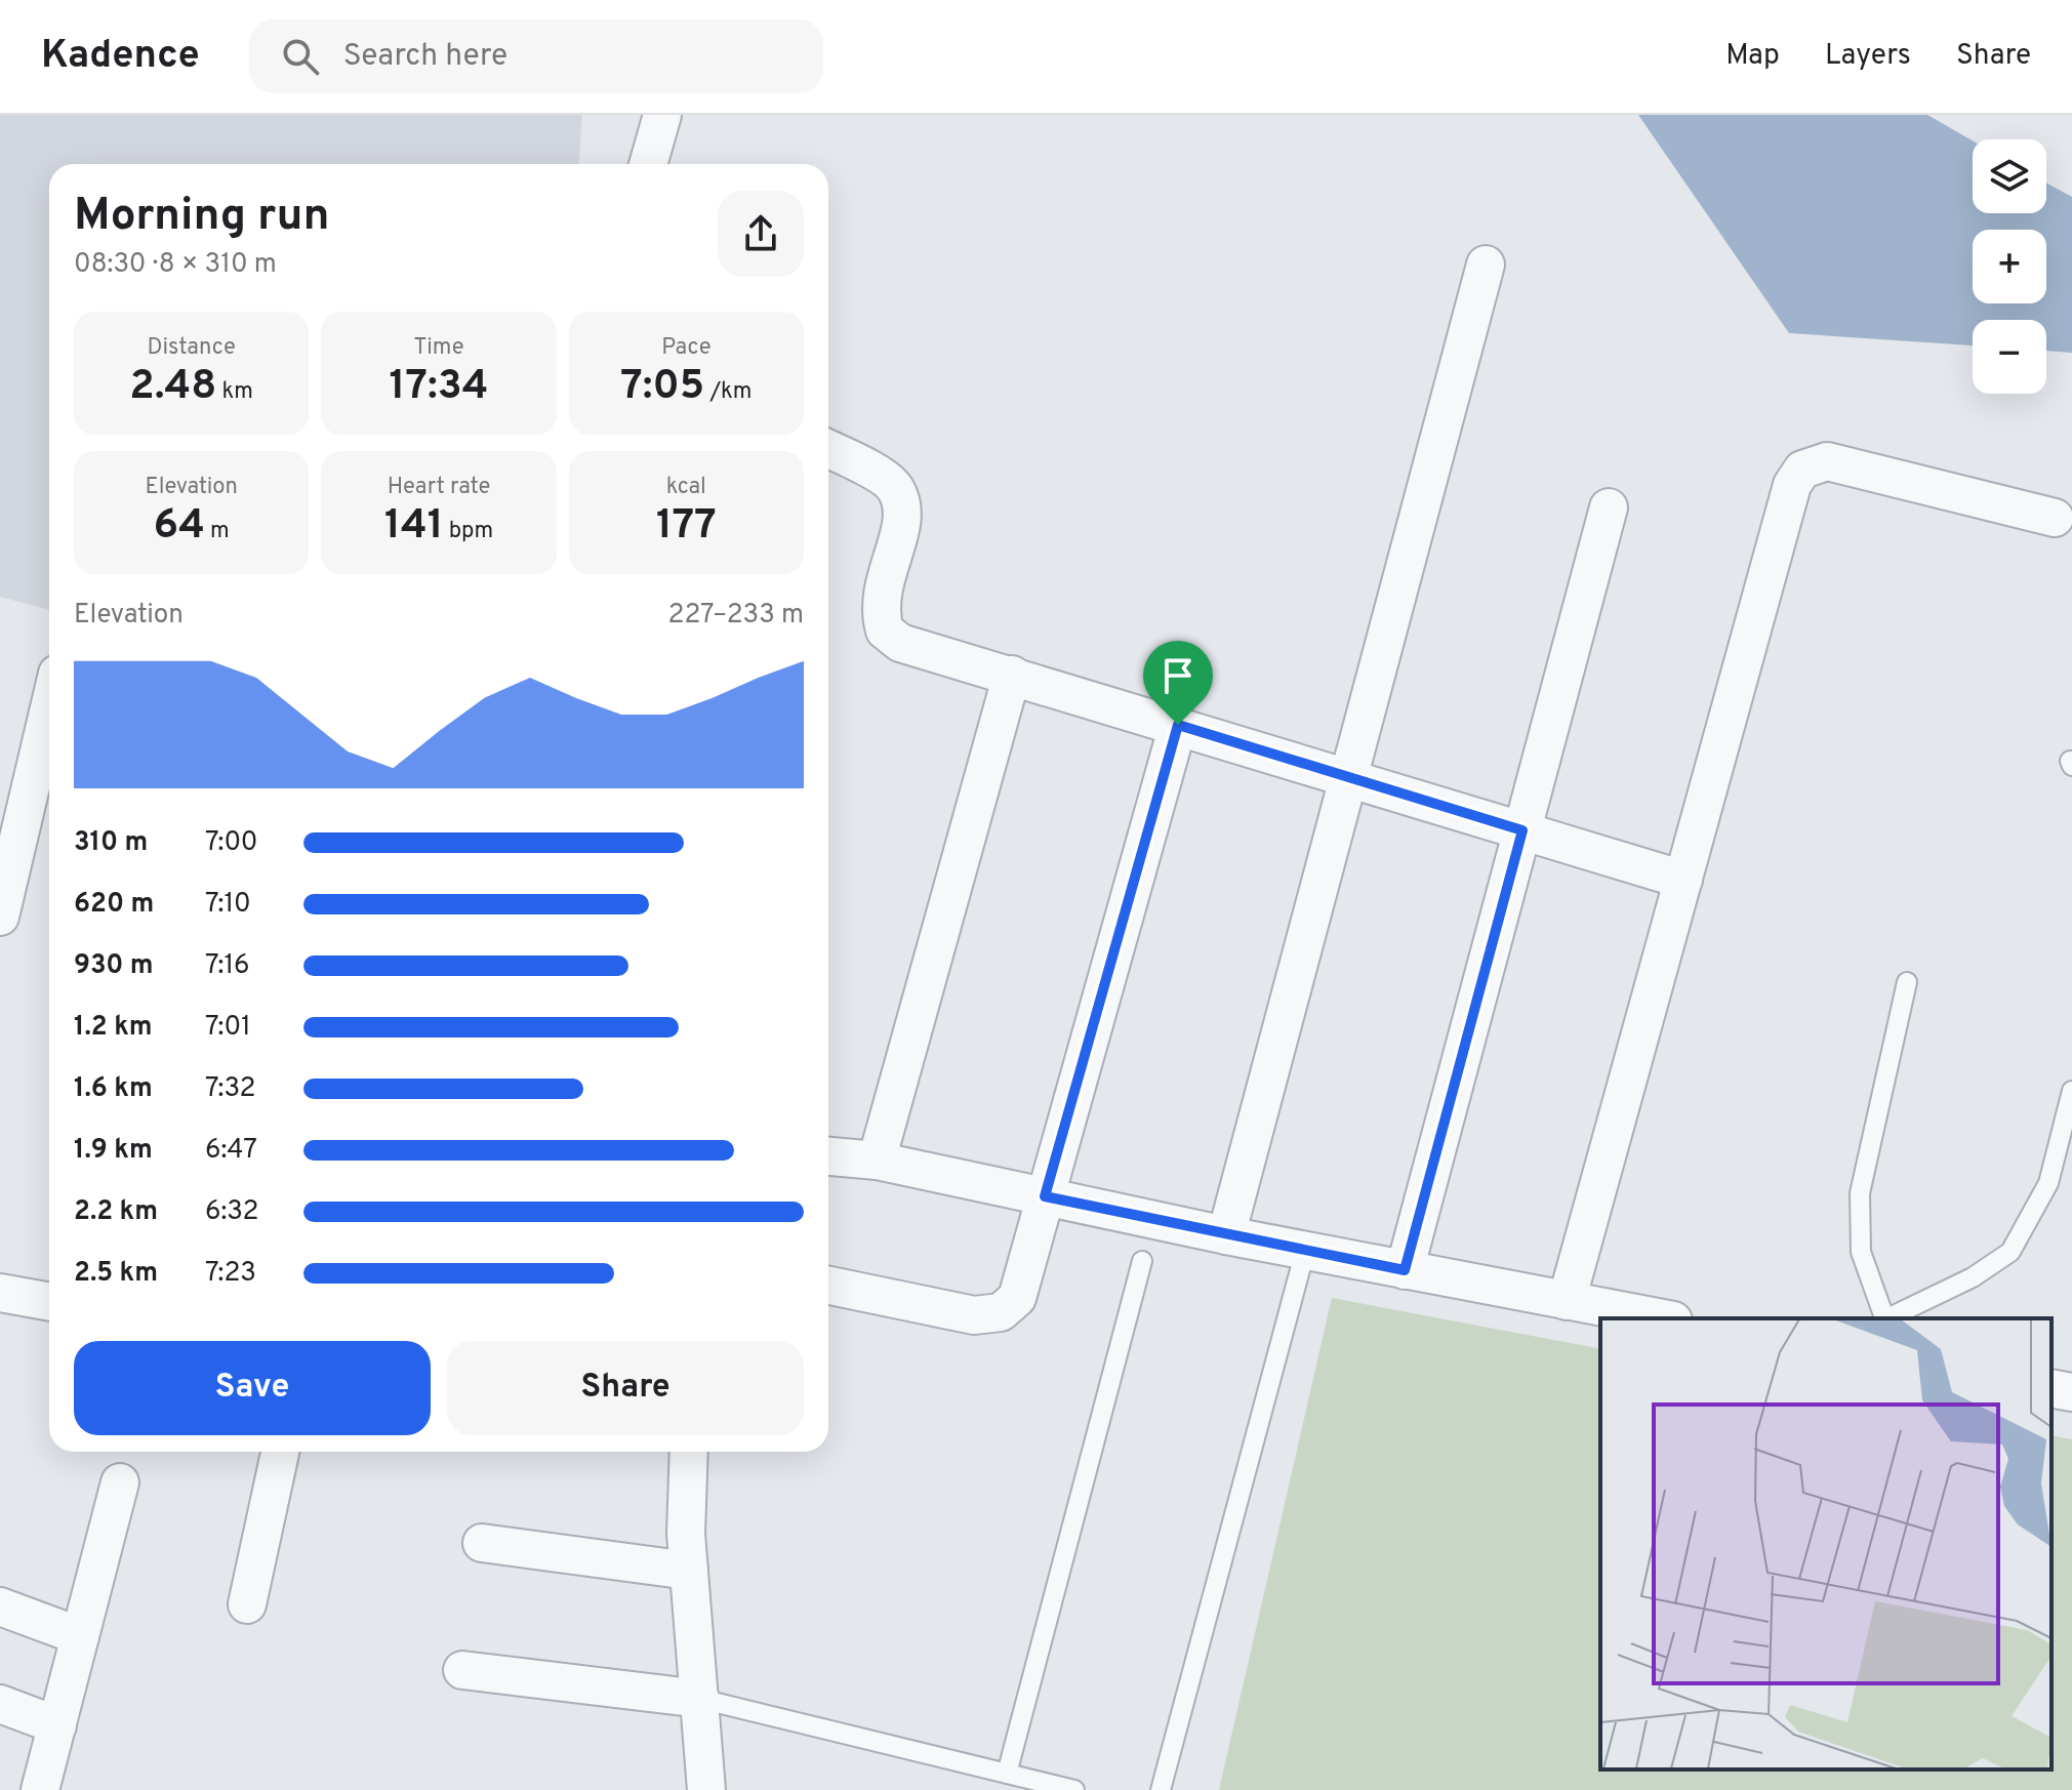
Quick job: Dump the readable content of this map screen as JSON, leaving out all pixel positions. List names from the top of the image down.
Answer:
{
  "page": {
    "header": "Kadence",
    "search": "Search here",
    "nav": ["Map", "Layers", "Share"],
    "map_buttons": ["+", "−"],
    "heading": ["Morning run", "08:30 · 8 × 310 m"],
    "stats": [
      ["Distance", "2.48 km"],
      ["Time", "17:34"],
      ["Pace", "7:05 /km"],
      ["Elevation", "64 m"],
      ["Heart rate", "141 bpm"],
      ["kcal", "177"]
    ],
    "chart": ["Elevation", "227–233 m"],
    "list": [
      {
        "name": "310 m",
        "note": "7:00"
      },
      {
        "name": "620 m",
        "note": "7:10"
      },
      {
        "name": "930 m",
        "note": "7:16"
      },
      {
        "name": "1.2 km",
        "note": "7:01"
      },
      {
        "name": "1.6 km",
        "note": "7:32"
      },
      {
        "name": "1.9 km",
        "note": "6:47"
      },
      {
        "name": "2.2 km",
        "note": "6:32"
      },
      {
        "name": "2.5 km",
        "note": "7:23"
      }
    ],
    "buttons": ["Save", "Share"]
  }
}
